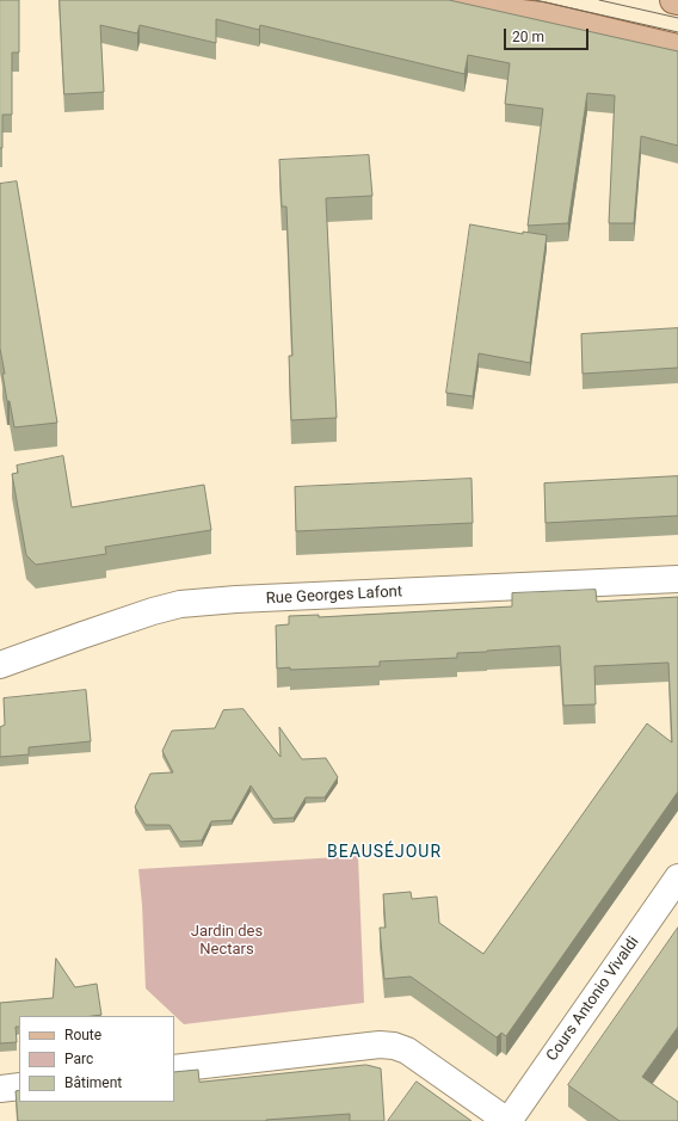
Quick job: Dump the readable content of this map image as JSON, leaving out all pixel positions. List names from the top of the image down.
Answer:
{
  "streets": {
    "street": ["Rue Georges Lafont", "Cours Antonio Vivaldi"]
  },
  "districts": ["BEAUSÉJOUR"],
  "parks": ["Jardin des Nectars"],
  "legend": ["Route", "Parc", "Bâtiment"],
  "scale_bar": "20 m"
}
